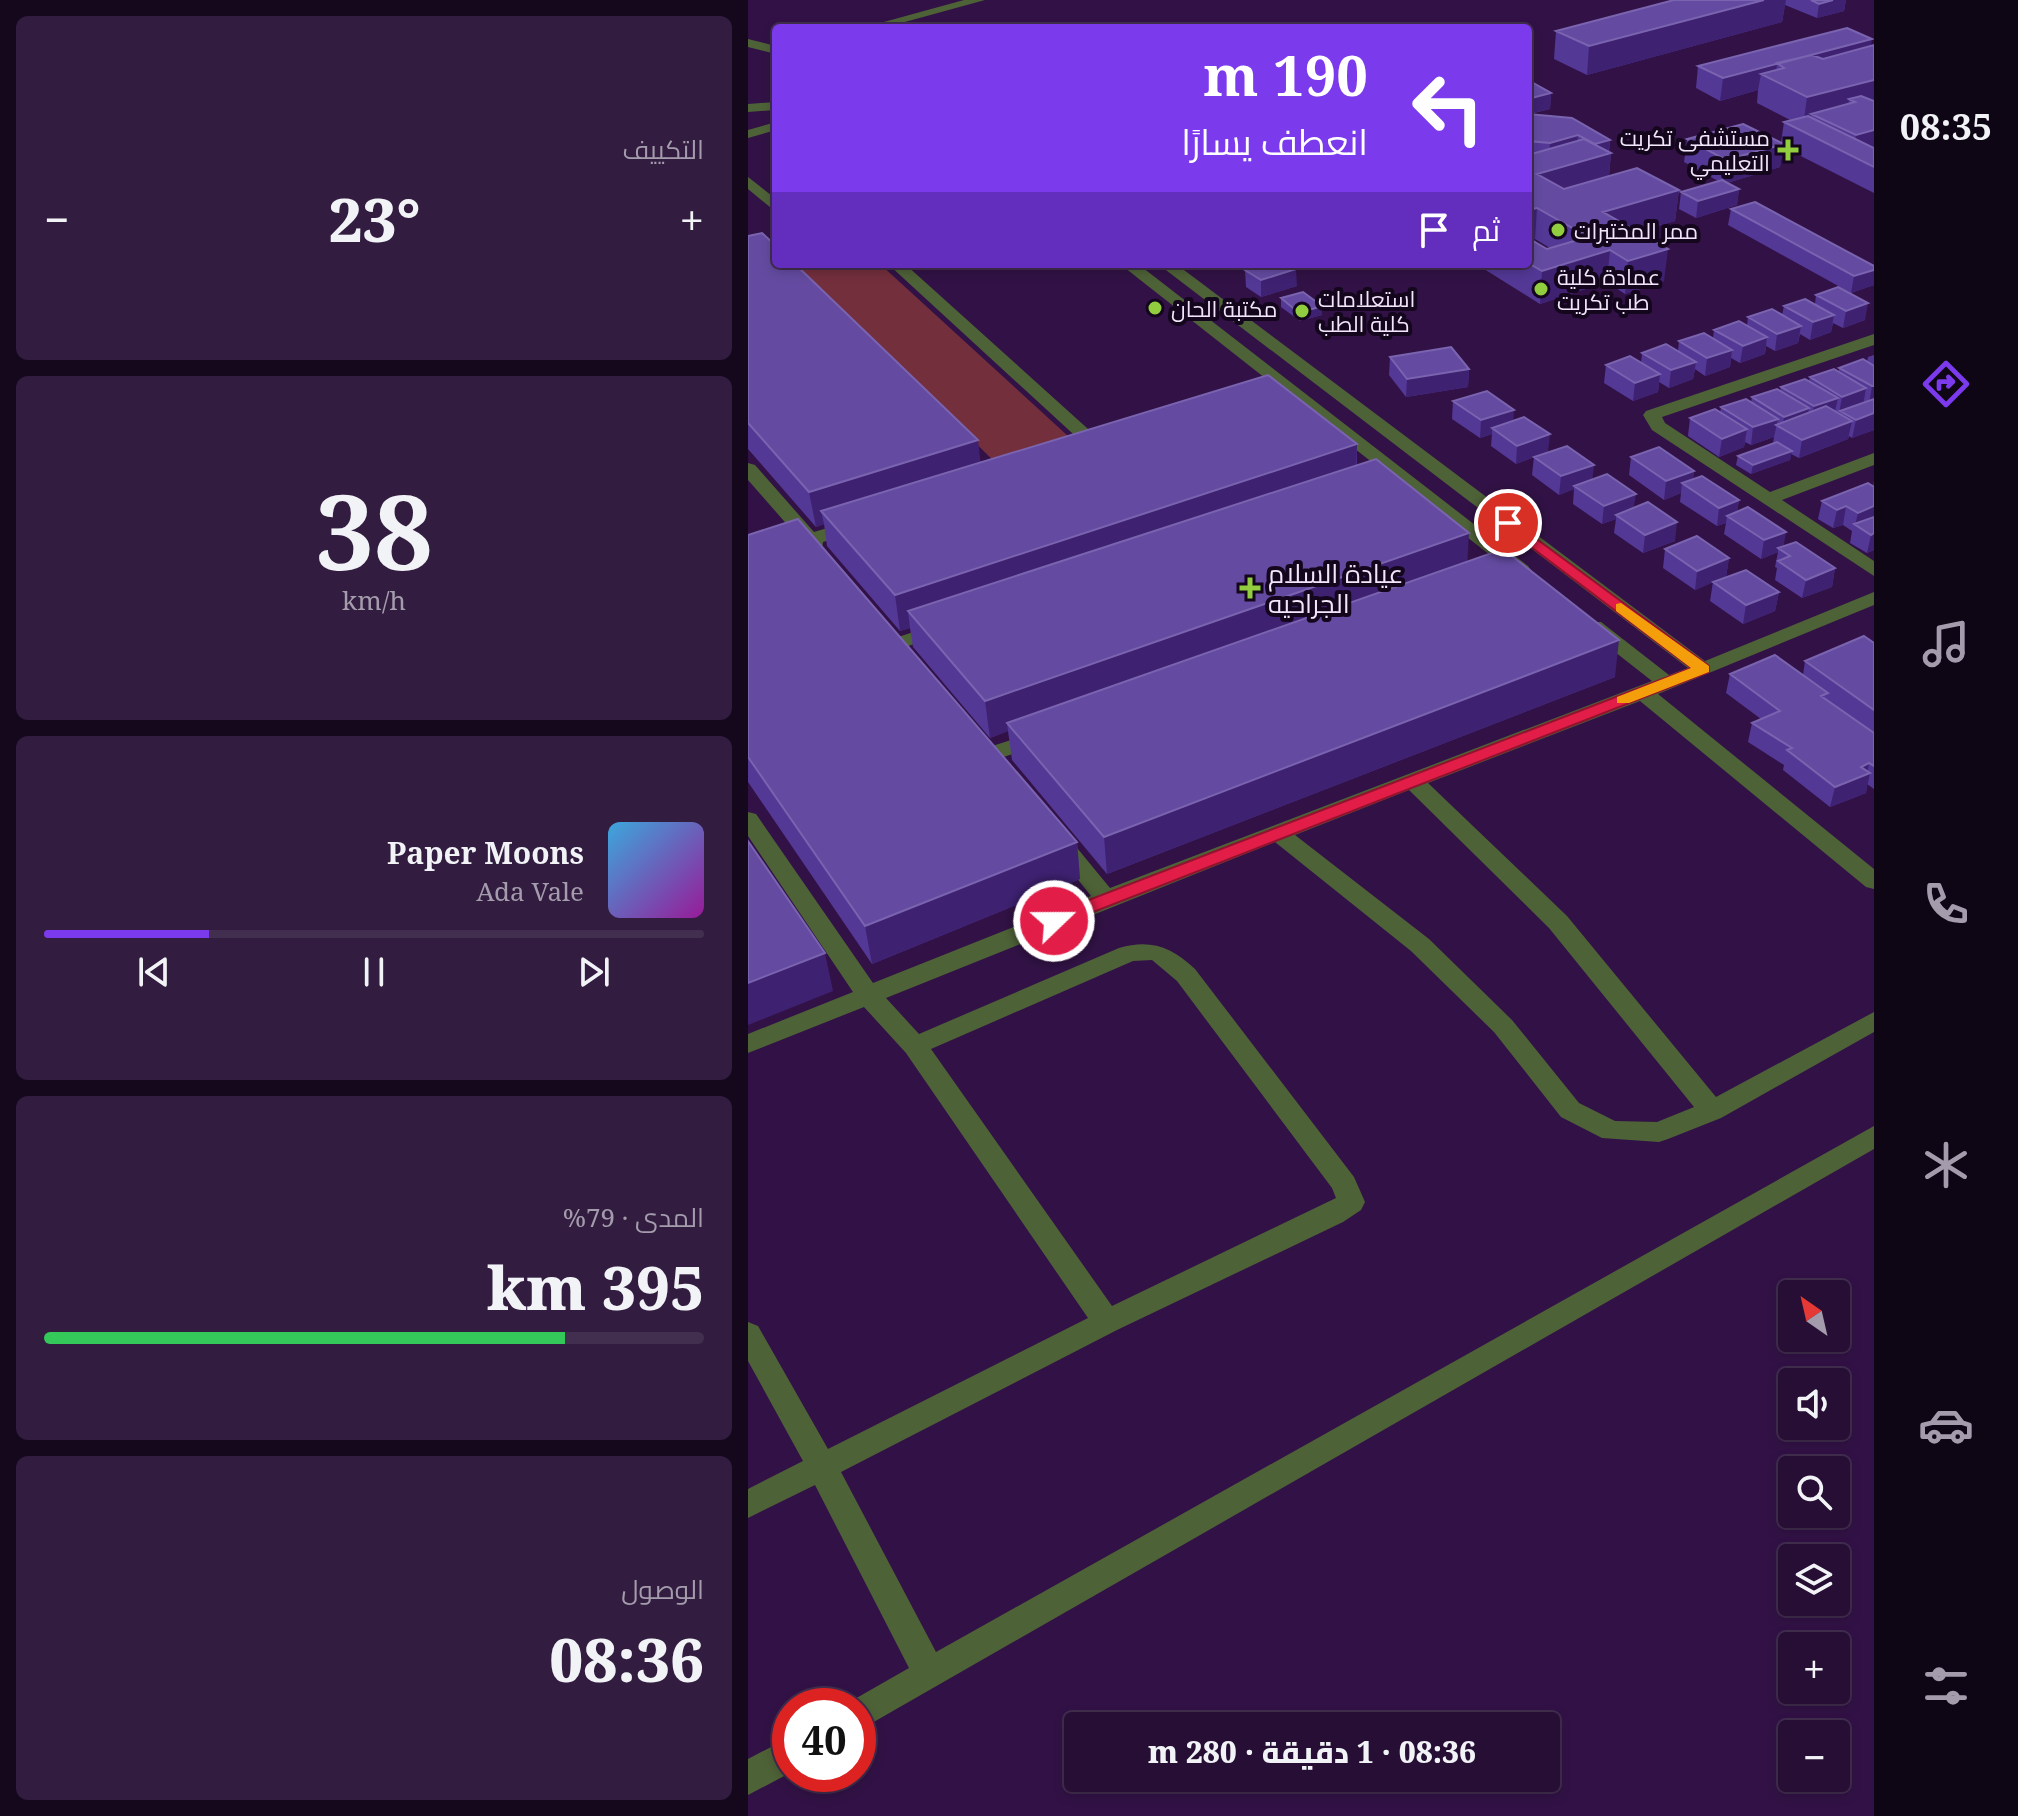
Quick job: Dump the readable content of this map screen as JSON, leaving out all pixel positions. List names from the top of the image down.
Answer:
{
  "places": {
    "health": ["مستشفى تكريت التعليمي", "عيادة السلام الجراحيه"],
    "other": [
      "ممر المختبرات",
      "عمادة كلية طب تكريت",
      "مكتبة الحان",
      "استعلامات كلية الطب"
    ]
  },
  "north": "top left",
  "page": {
    "tabs": "08:35",
    "tile": [
      "التكييف",
      ["38", "km/h"],
      ["المدى · 79%", "395 km"],
      ["الوصول", "08:36"]
    ],
    "turn": ["190 m", "انعطف يسارًا"],
    "heat": ["−", "23°", "+"],
    "then": "ثم",
    "song": ["Paper Moons", "Ada Vale"],
    "map_buttons": ["+", "−"],
    "limit": "40",
    "trip": "08:36 · 1 دقيقة · 280 m"
  }
}
